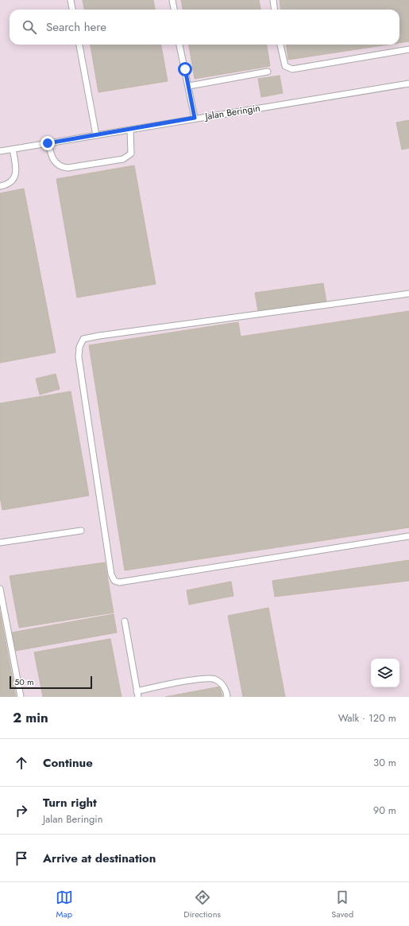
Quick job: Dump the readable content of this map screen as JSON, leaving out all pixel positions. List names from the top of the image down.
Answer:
{
  "streets": {
    "lane": ["Jalan Beringin"]
  },
  "scale_bar": "50 m",
  "page": {
    "search": "Search here",
    "scale": "50 m",
    "heading": ["2 min", "Walk · 120 m"],
    "list": [
      ["Continue", "30 m"],
      ["Turn right", "Jalan Beringin", "90 m"],
      "Arrive at destination"
    ],
    "nav": ["Map", "Directions", "Saved"]
  }
}
